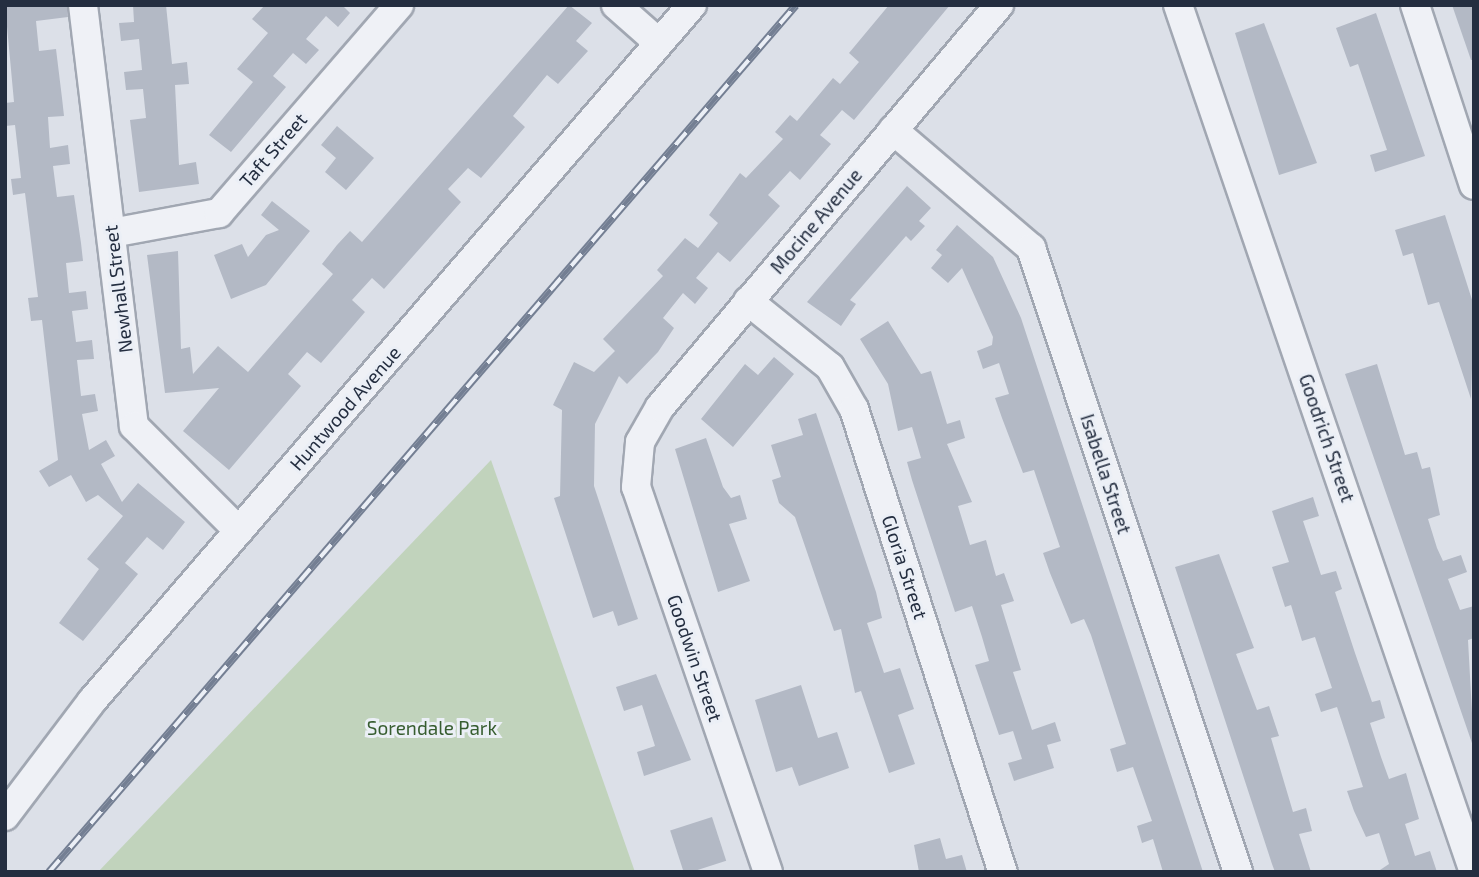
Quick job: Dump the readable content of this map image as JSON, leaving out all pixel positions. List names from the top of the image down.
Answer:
{
  "streets": {
    "street": [
      "Taft Street",
      "Mocine Avenue",
      "Newhall Street",
      "Huntwood Avenue",
      "Goodrich Street",
      "Isabella Street",
      "Gloria Street",
      "Goodwin Street"
    ]
  },
  "crossings": [
    ["Taft Street", "Newhall Street"],
    ["Mocine Avenue", "Isabella Street"],
    ["Mocine Avenue", "Gloria Street"],
    ["Mocine Avenue", "Goodwin Street"],
    ["Newhall Street", "Huntwood Avenue"]
  ],
  "parks": ["Sorendale Park"]
}
